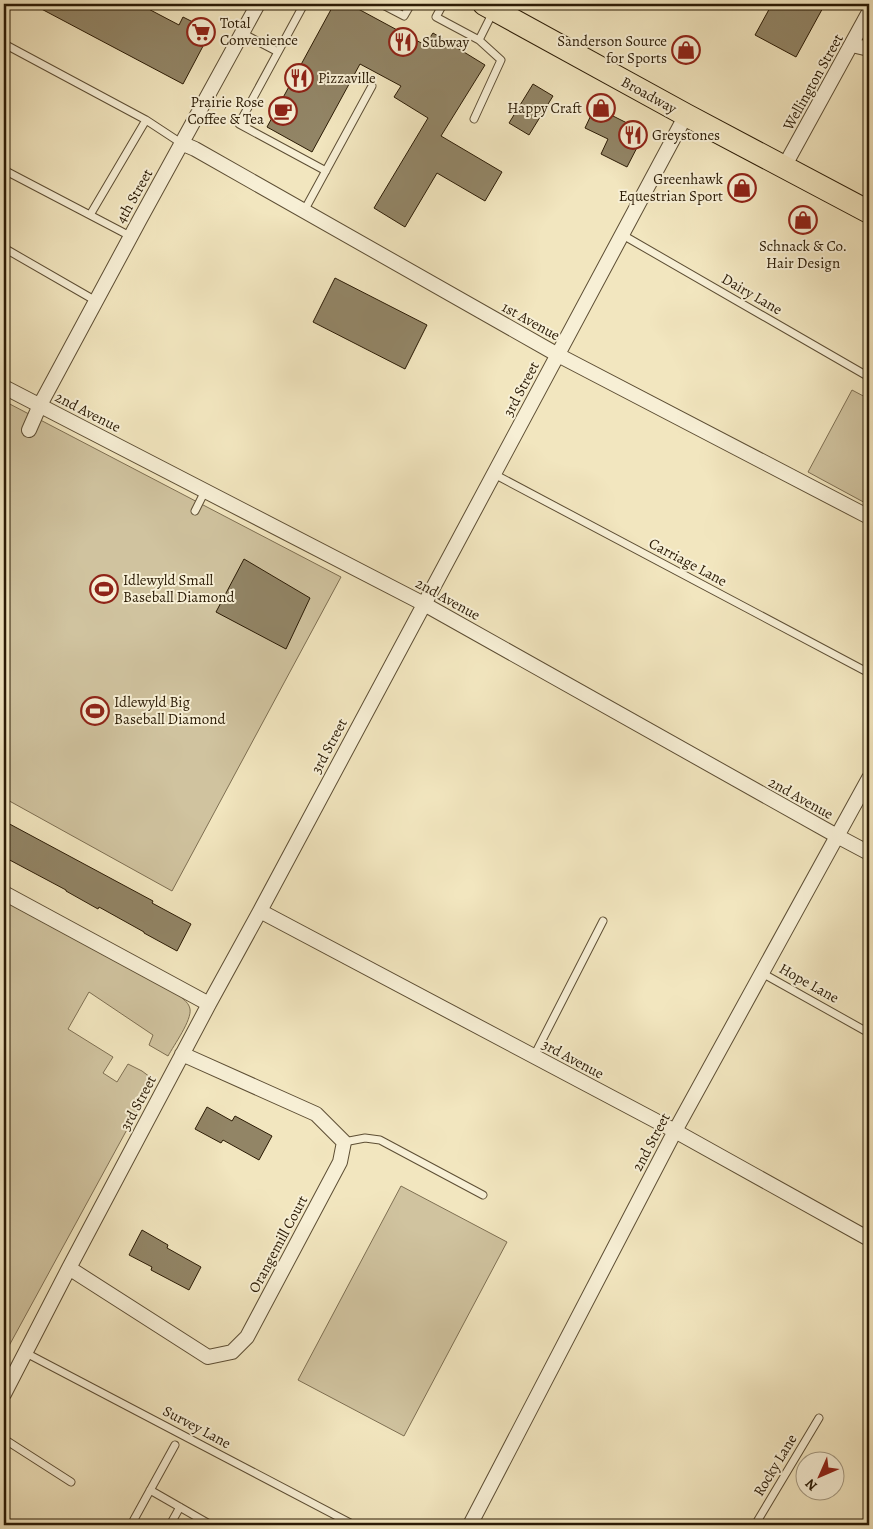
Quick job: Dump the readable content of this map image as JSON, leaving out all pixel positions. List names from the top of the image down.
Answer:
{
  "streets": {
    "main road": ["Broadway"],
    "street": [
      "Wellington Street",
      "4th Street",
      "1st Avenue",
      "3rd Street",
      "2nd Avenue",
      "3rd Avenue",
      "2nd Street",
      "Orangemill Court"
    ],
    "lane": [
      "Dairy Lane",
      "Carriage Lane",
      "Hope Lane",
      "Survey Lane",
      "Rocky Lane"
    ]
  },
  "crossings": [
    ["Wellington Street", "Broadway"],
    ["Broadway", "3rd Street"],
    ["4th Street", "1st Avenue"],
    ["4th Street", "2nd Avenue"],
    ["Dairy Lane", "3rd Street"],
    ["1st Avenue", "3rd Street"],
    ["3rd Street", "2nd Avenue"],
    ["3rd Street", "Carriage Lane"],
    ["3rd Street", "3rd Avenue"],
    ["3rd Street", "Orangemill Court"],
    ["3rd Street", "Survey Lane"],
    ["2nd Avenue", "2nd Street"],
    ["Hope Lane", "2nd Street"],
    ["3rd Avenue", "2nd Street"]
  ],
  "places": {
    "supermarket": ["Total Convenience"],
    "restaurant": ["Subway", "Pizzaville", "Greystones"],
    "shop": [
      "Sanderson Source for Sports",
      "Happy Craft",
      "Greenhawk Equestrian Sport",
      "Schnack & Co. Hair Design"
    ],
    "cafe": ["Prairie Rose Coffee & Tea"],
    "sports": ["Idlewyld Small Baseball Diamond", "Idlewyld Big Baseball Diamond"]
  },
  "north": "bottom left"
}
